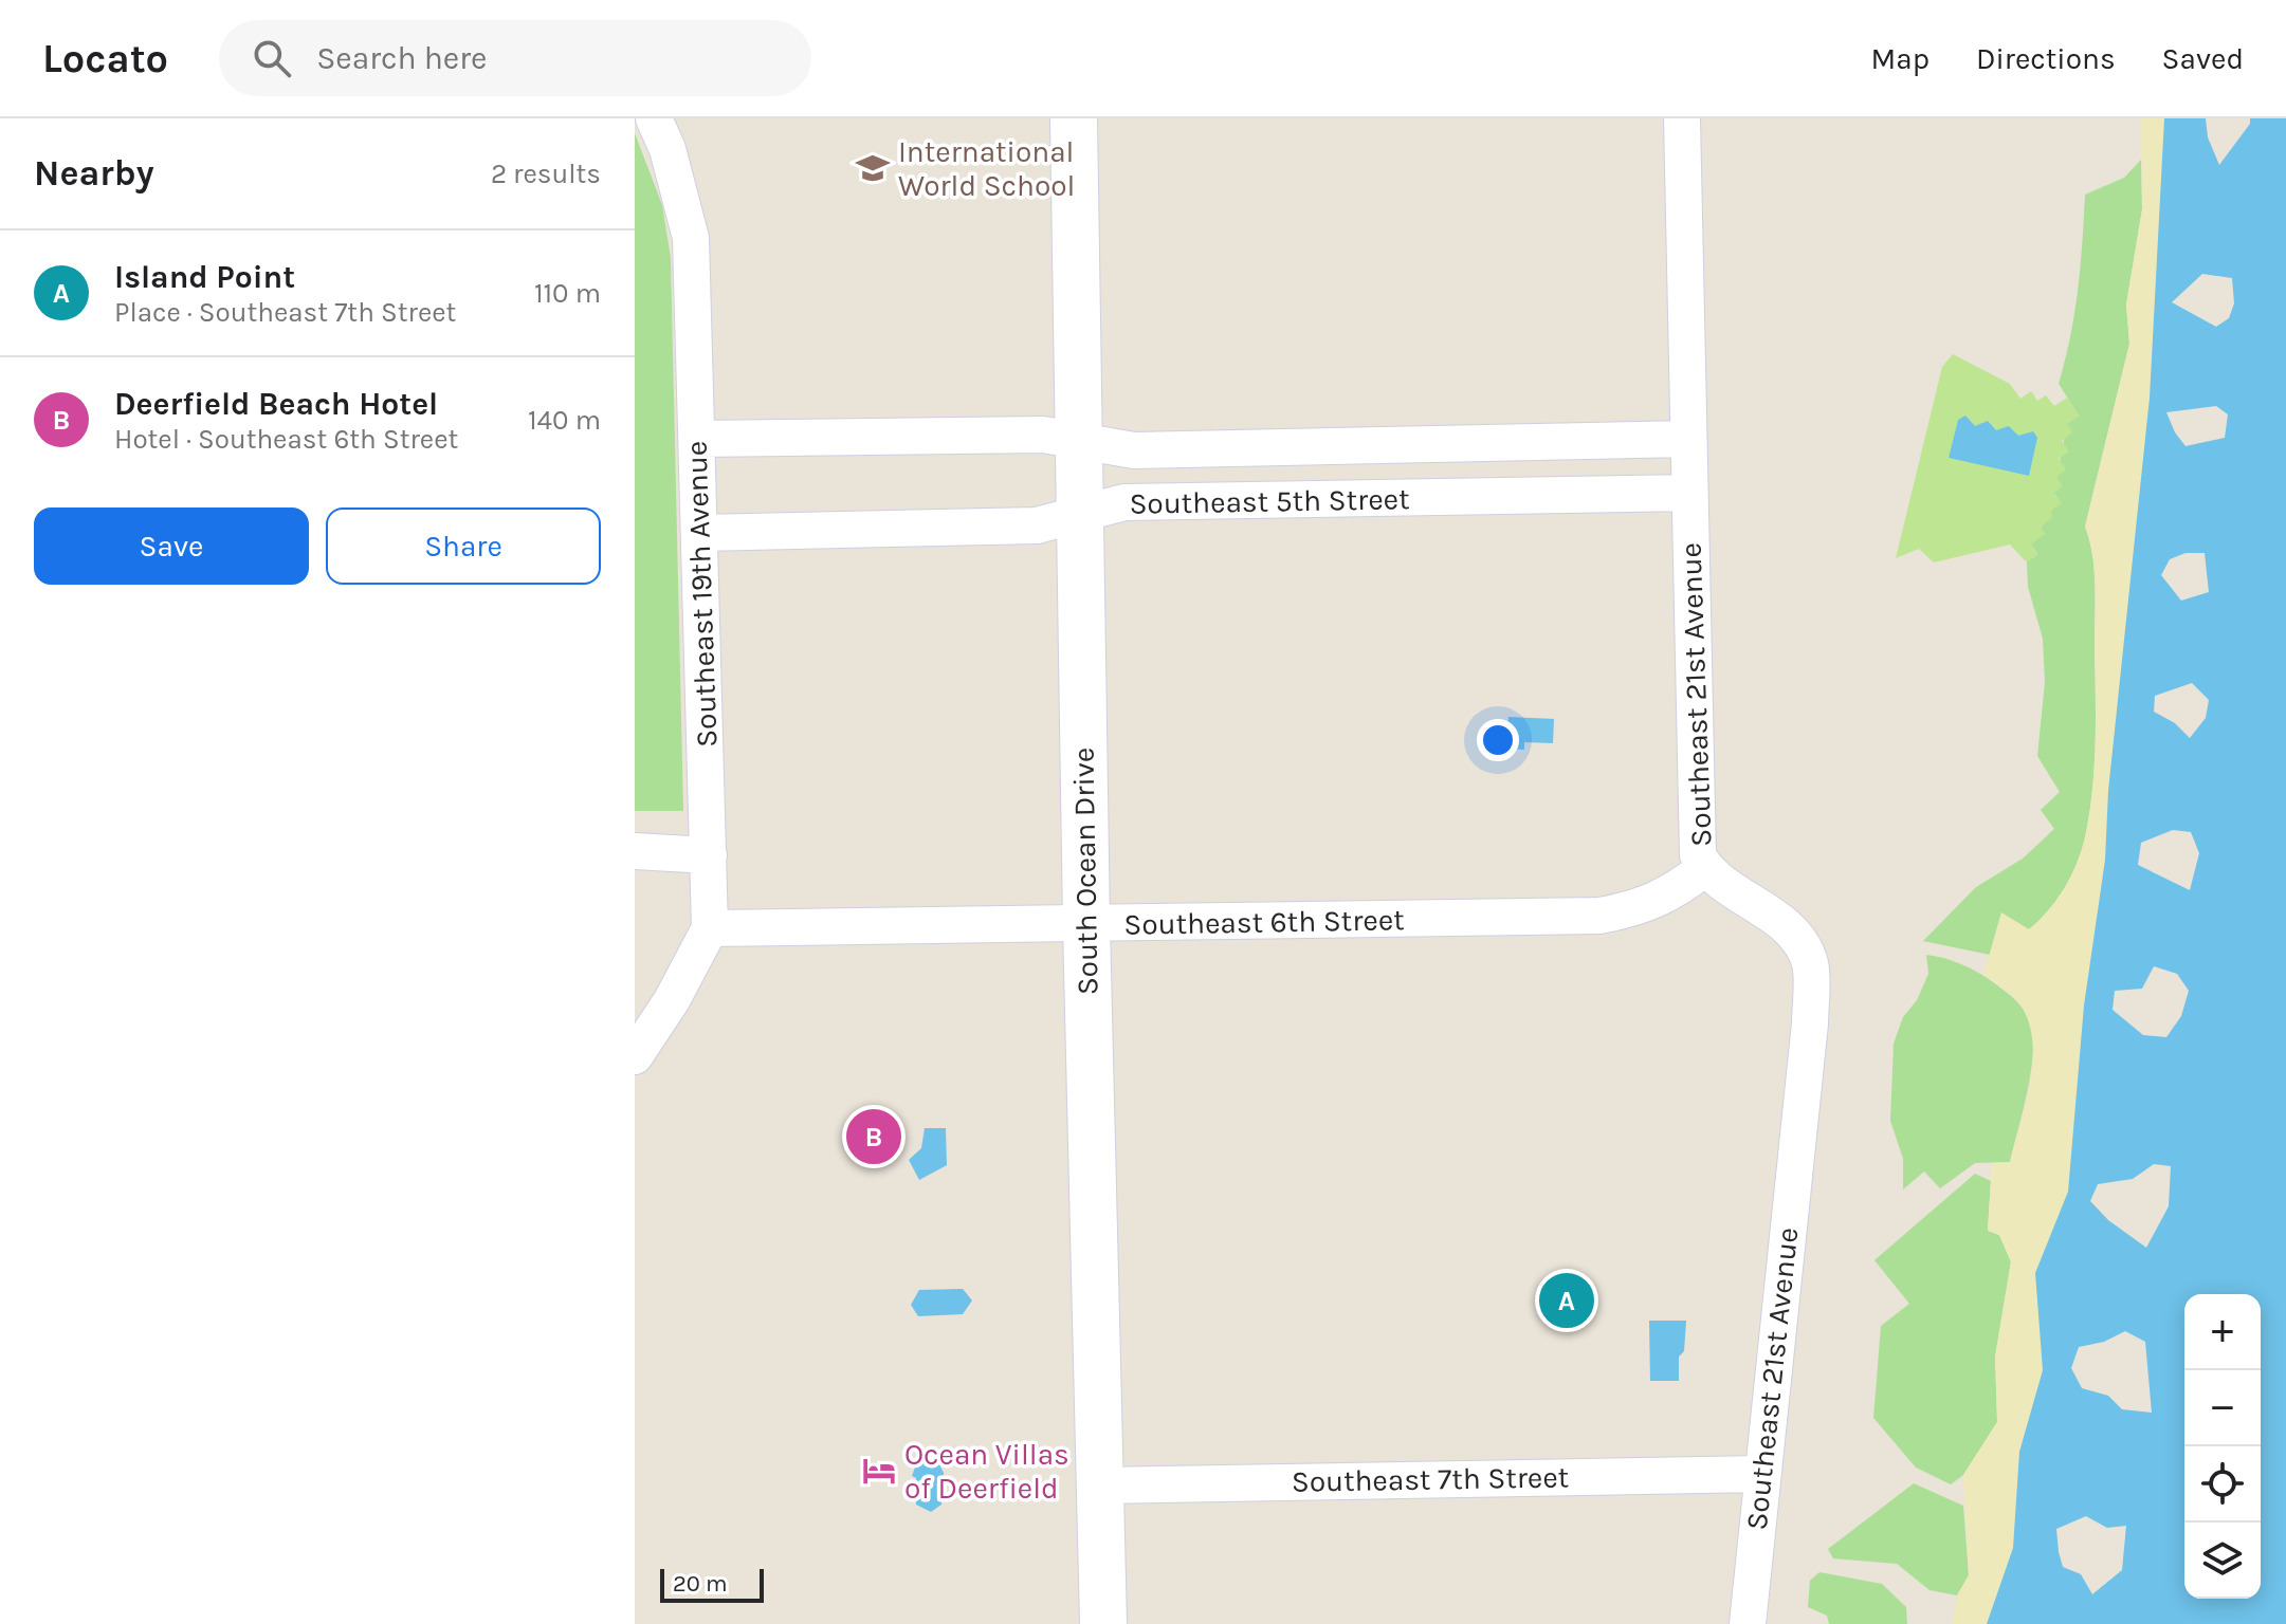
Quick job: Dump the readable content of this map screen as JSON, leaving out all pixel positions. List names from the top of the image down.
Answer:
{
  "streets": {
    "main road": ["South Ocean Drive"],
    "street": [
      "Southeast 5th Street",
      "Southeast 19th Avenue",
      "Southeast 21st Avenue",
      "Southeast 6th Street",
      "Southeast 7th Street"
    ]
  },
  "crossings": [
    ["Southeast 5th Street", "Southeast 19th Avenue"],
    ["Southeast 5th Street", "Southeast 21st Avenue"],
    ["Southeast 5th Street", "South Ocean Drive"],
    ["Southeast 19th Avenue", "Southeast 6th Street"],
    ["Southeast 21st Avenue", "Southeast 6th Street"],
    ["Southeast 21st Avenue", "Southeast 7th Street"],
    ["South Ocean Drive", "Southeast 6th Street"],
    ["South Ocean Drive", "Southeast 7th Street"]
  ],
  "places": {
    "school or university": ["International World School"],
    "hotel": ["Ocean Villas of Deerfield"]
  },
  "scale_bar": "20 m",
  "page": {
    "header": "Locato",
    "search": "Search here",
    "nav": ["Map", "Directions", "Saved"],
    "heading": ["Nearby", "2 results"],
    "list": [
      {
        "mark": "A",
        "name": "Island Point",
        "note": "Place · Southeast 7th Street",
        "value": "110 m"
      },
      {
        "mark": "B",
        "name": "Deerfield Beach Hotel",
        "note": "Hotel · Southeast 6th Street",
        "value": "140 m"
      }
    ],
    "buttons": ["Save", "Share"],
    "pins": ["B", "A"],
    "map_buttons": ["+", "−"],
    "scale": "20 m"
  }
}
